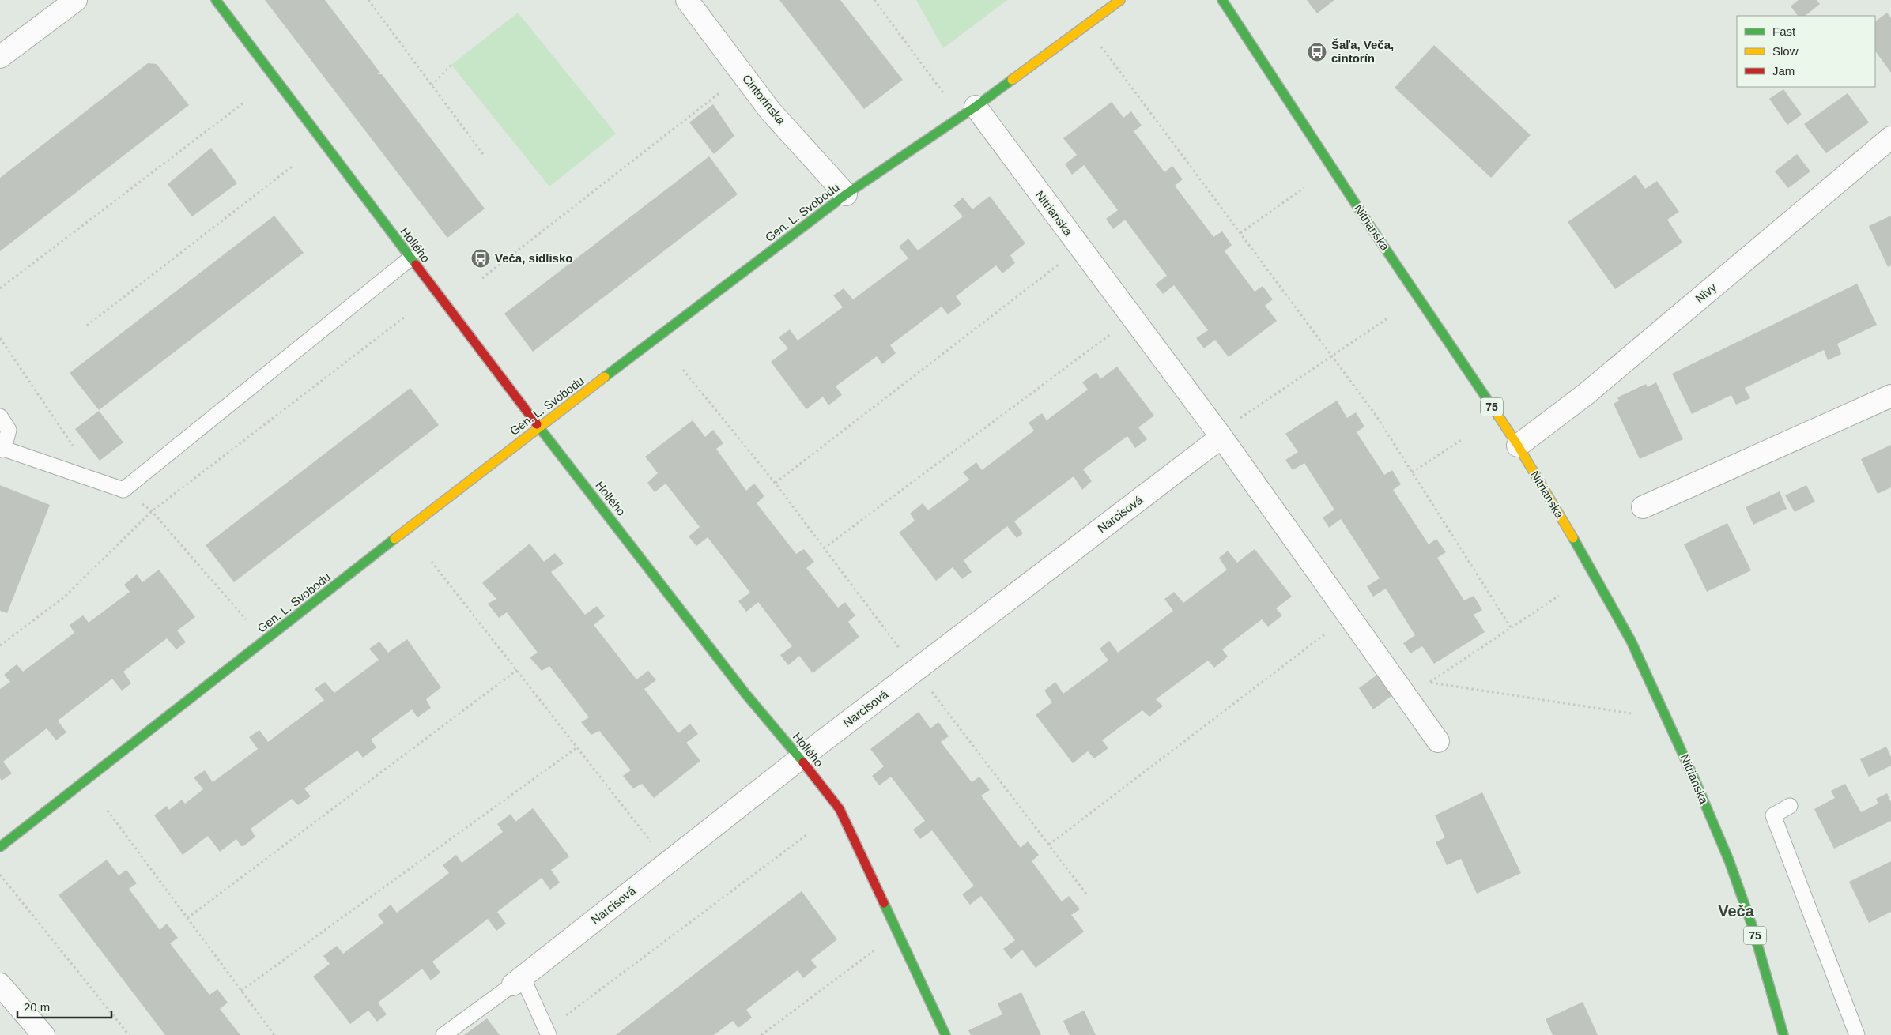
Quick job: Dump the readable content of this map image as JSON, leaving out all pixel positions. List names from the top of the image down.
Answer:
{
  "streets": {
    "street": [
      "Cintorínska",
      "Gen. L. Svobodu",
      "Nitrianska",
      "Hollého",
      "Nivy",
      "75",
      "Narcisová"
    ]
  },
  "crossings": [
    ["Cintorínska", "Gen. L. Svobodu"],
    ["Gen. L. Svobodu", "Nitrianska"],
    ["Gen. L. Svobodu", "Hollého"],
    ["Nitrianska", "Nivy"],
    ["Nitrianska", "Narcisová"],
    ["Hollého", "Narcisová"]
  ],
  "districts": ["Veča"],
  "places": {
    "bus stop": ["Šaľa, Veča, cintorín", "Veča, sídlisko"]
  },
  "legend": ["Fast", "Slow", "Jam"],
  "scale_bar": "20 m"
}
